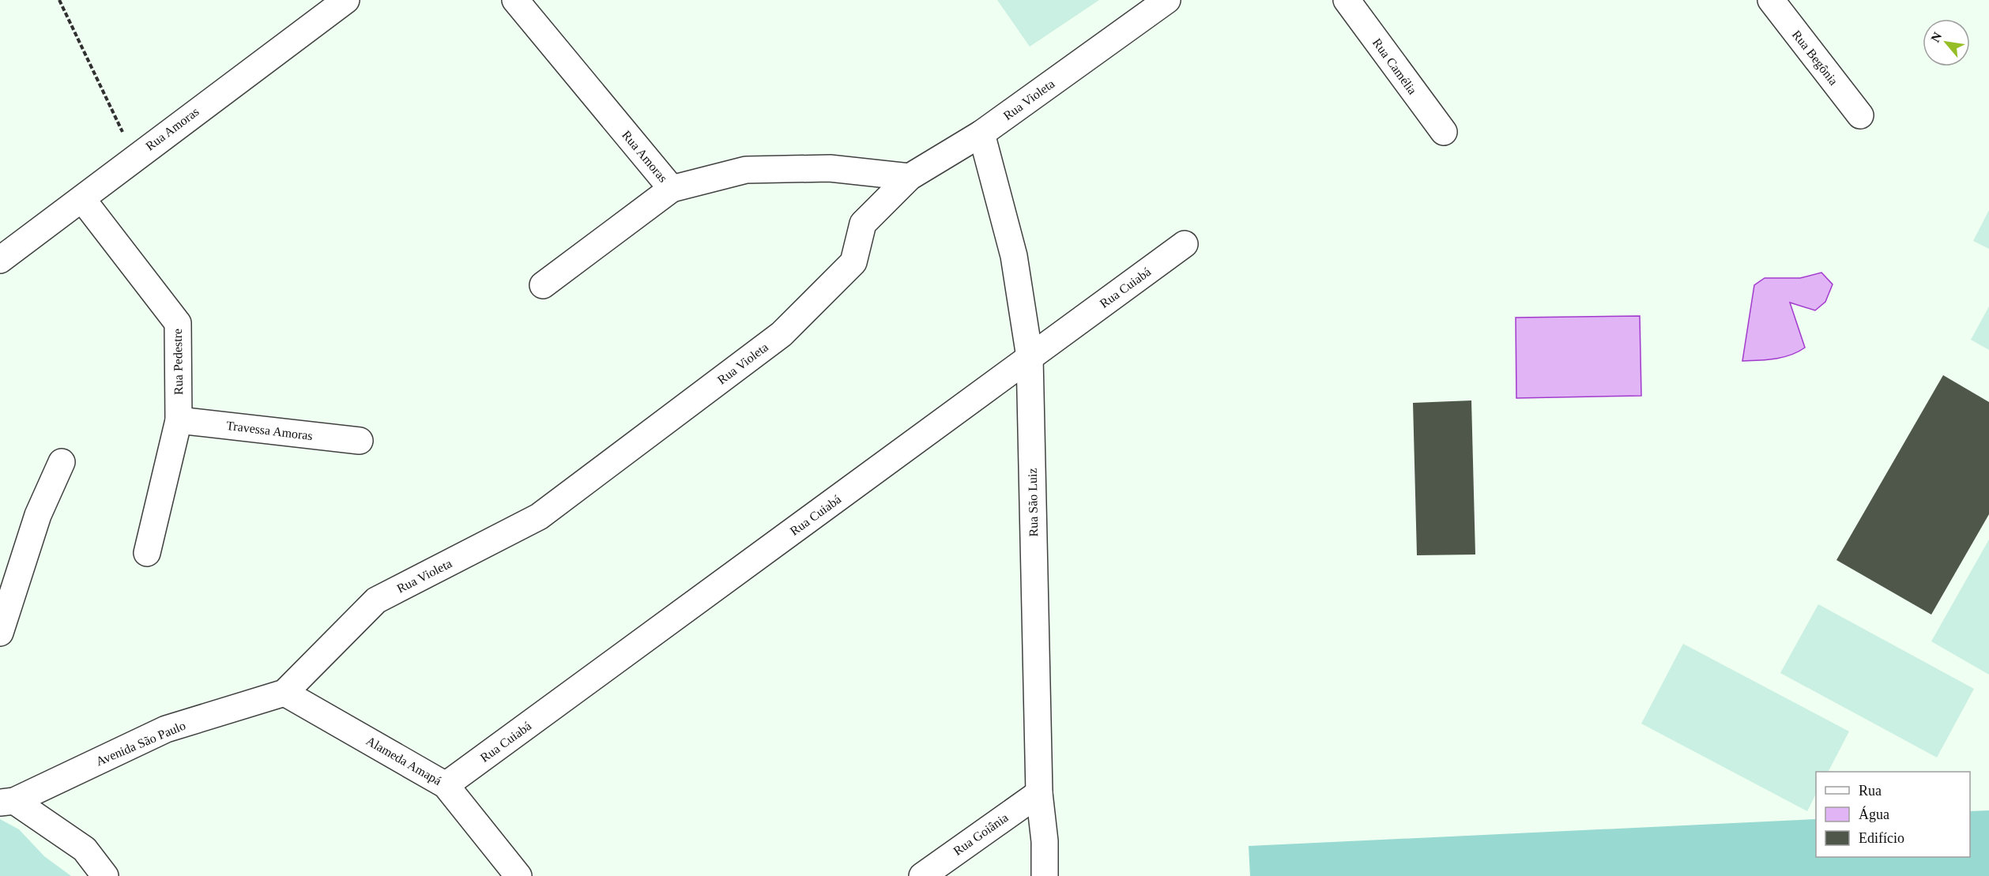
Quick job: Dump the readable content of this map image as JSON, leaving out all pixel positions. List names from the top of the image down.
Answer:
{
  "streets": {
    "street": [
      "Rua Begônia",
      "Rua Camélia",
      "Rua Violeta",
      "Rua Amoras",
      "Rua Cuiabá",
      "Rua Pedestre",
      "Travessa Amoras",
      "Rua São Luiz",
      "Avenida São Paulo",
      "Alameda Amapá",
      "Rua Goiânia"
    ]
  },
  "crossings": [
    ["Rua Violeta", "Rua São Luiz"],
    ["Rua Violeta", "Avenida São Paulo"],
    ["Rua Violeta", "Alameda Amapá"],
    ["Rua Amoras", "Rua Pedestre"],
    ["Rua Cuiabá", "Rua São Luiz"],
    ["Rua Cuiabá", "Alameda Amapá"],
    ["Rua Pedestre", "Travessa Amoras"],
    ["Rua São Luiz", "Rua Goiânia"],
    ["Avenida São Paulo", "Alameda Amapá"]
  ],
  "legend": ["Rua", "Água", "Edifício"],
  "north": "top left"
}
